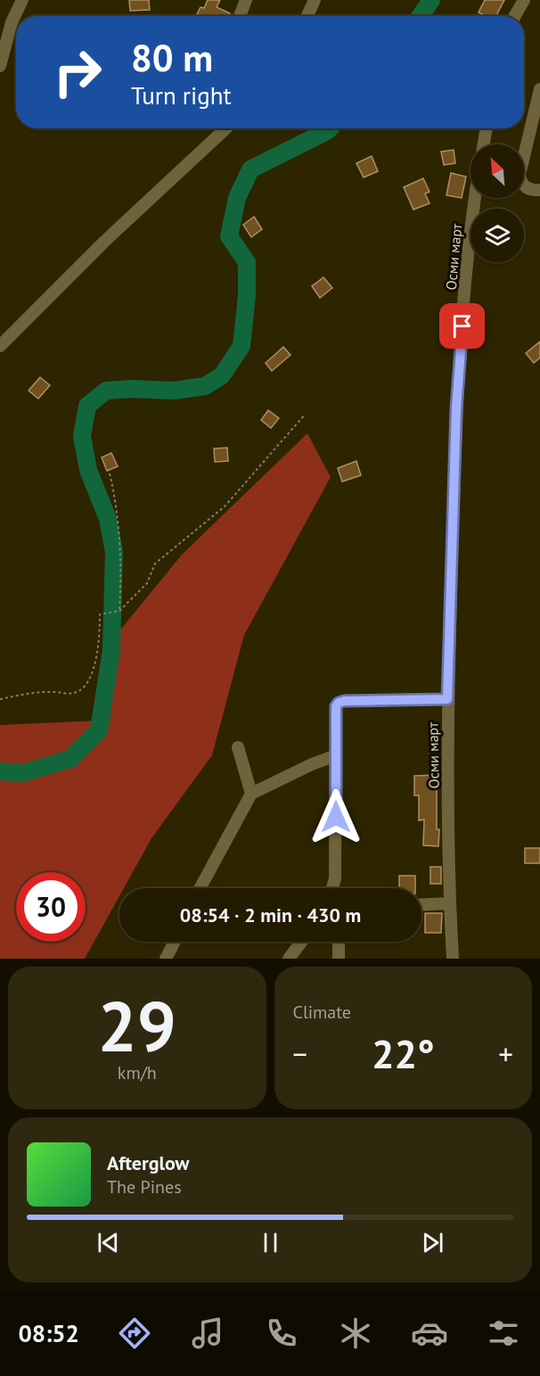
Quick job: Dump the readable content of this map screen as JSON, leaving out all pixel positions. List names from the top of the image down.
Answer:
{
  "streets": {
    "street": ["Осми март"]
  },
  "north": "top left",
  "page": {
    "turn": ["80 m", "Turn right"],
    "limit": "30",
    "trip": "08:54 · 2 min · 430 m",
    "tile": [
      ["29", "km/h"],
      "Climate"
    ],
    "heat": ["−", "22°", "+"],
    "song": ["Afterglow", "The Pines"],
    "tabs": "08:52"
  }
}
